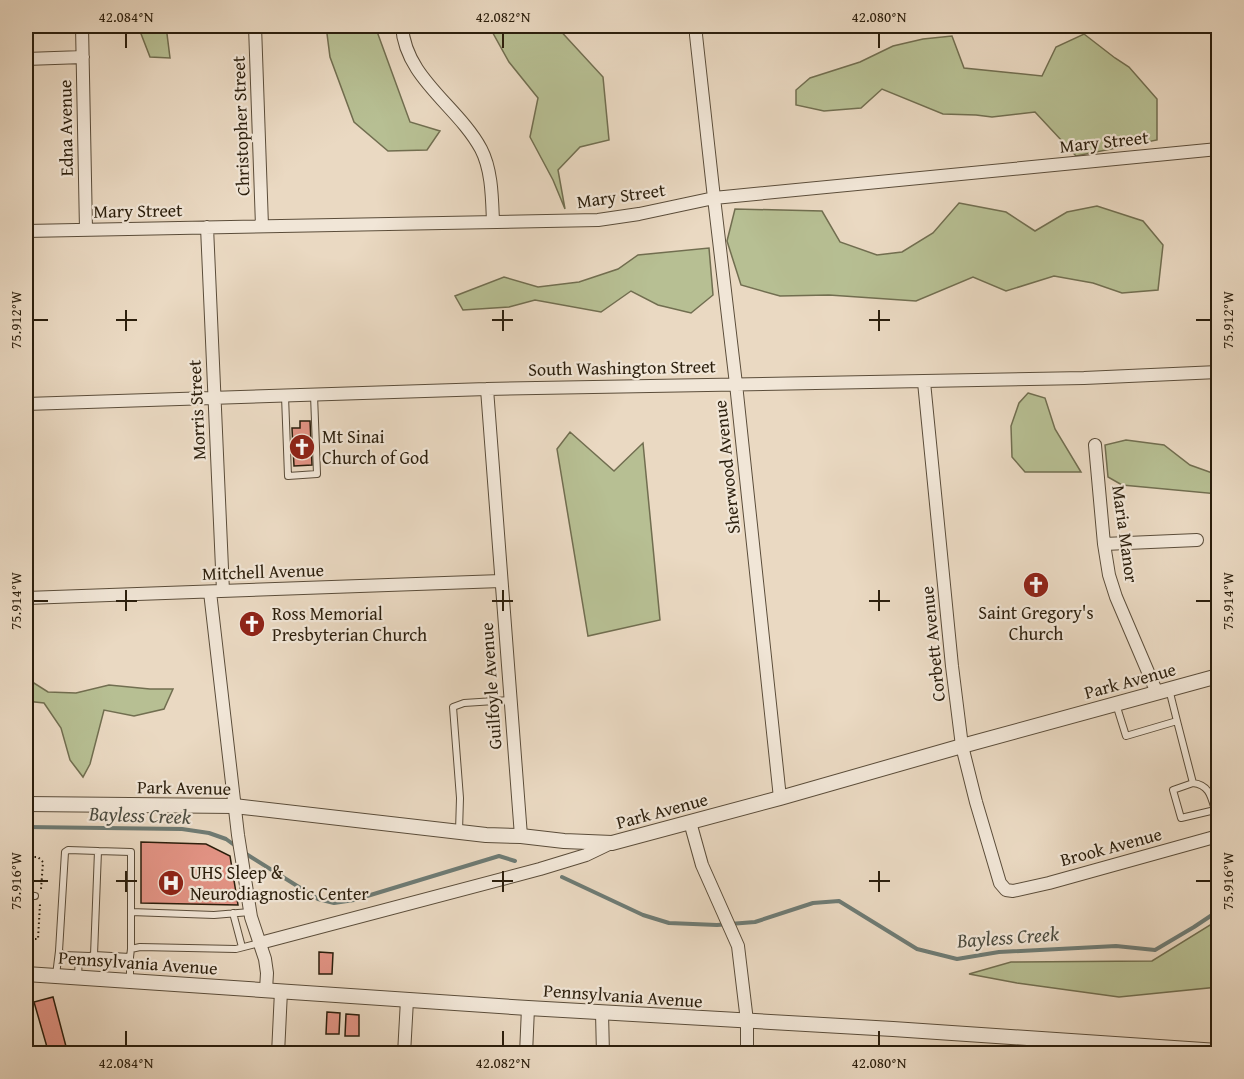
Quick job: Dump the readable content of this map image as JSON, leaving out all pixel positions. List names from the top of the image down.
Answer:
{
  "streets": {
    "street": [
      "Christopher Street",
      "Edna Avenue",
      "Mary Street",
      "South Washington Street",
      "Morris Street",
      "Sherwood Avenue",
      "Maria Manor",
      "Mitchell Avenue",
      "Corbett Avenue",
      "Park Avenue",
      "Guilfoyle Avenue",
      "Brook Avenue",
      "Pennsylvania Avenue"
    ]
  },
  "crossings": [
    ["Christopher Street", "Mary Street"],
    ["Edna Avenue", "Mary Street"],
    ["Mary Street", "Morris Street"],
    ["Mary Street", "Sherwood Avenue"],
    ["South Washington Street", "Morris Street"],
    ["South Washington Street", "Sherwood Avenue"],
    ["South Washington Street", "Corbett Avenue"],
    ["South Washington Street", "Guilfoyle Avenue"],
    ["Morris Street", "Mitchell Avenue"],
    ["Morris Street", "Park Avenue"],
    ["Morris Street", "Pennsylvania Avenue"],
    ["Sherwood Avenue", "Park Avenue"],
    ["Maria Manor", "Park Avenue"],
    ["Mitchell Avenue", "Guilfoyle Avenue"],
    ["Corbett Avenue", "Park Avenue"],
    ["Corbett Avenue", "Brook Avenue"],
    ["Park Avenue", "Guilfoyle Avenue"]
  ],
  "water": ["Bayless Creek"],
  "places": {
    "church": ["Mt Sinai Church of God", "Saint Gregory's Church", "Ross Memorial Presbyterian Church"],
    "hospital": ["UHS Sleep & Neurodiagnostic Center"]
  },
  "coordinates": [
    "42.084°N",
    "42.082°N",
    "42.080°N",
    "75.912°W",
    "75.914°W",
    "75.916°W"
  ]
}
